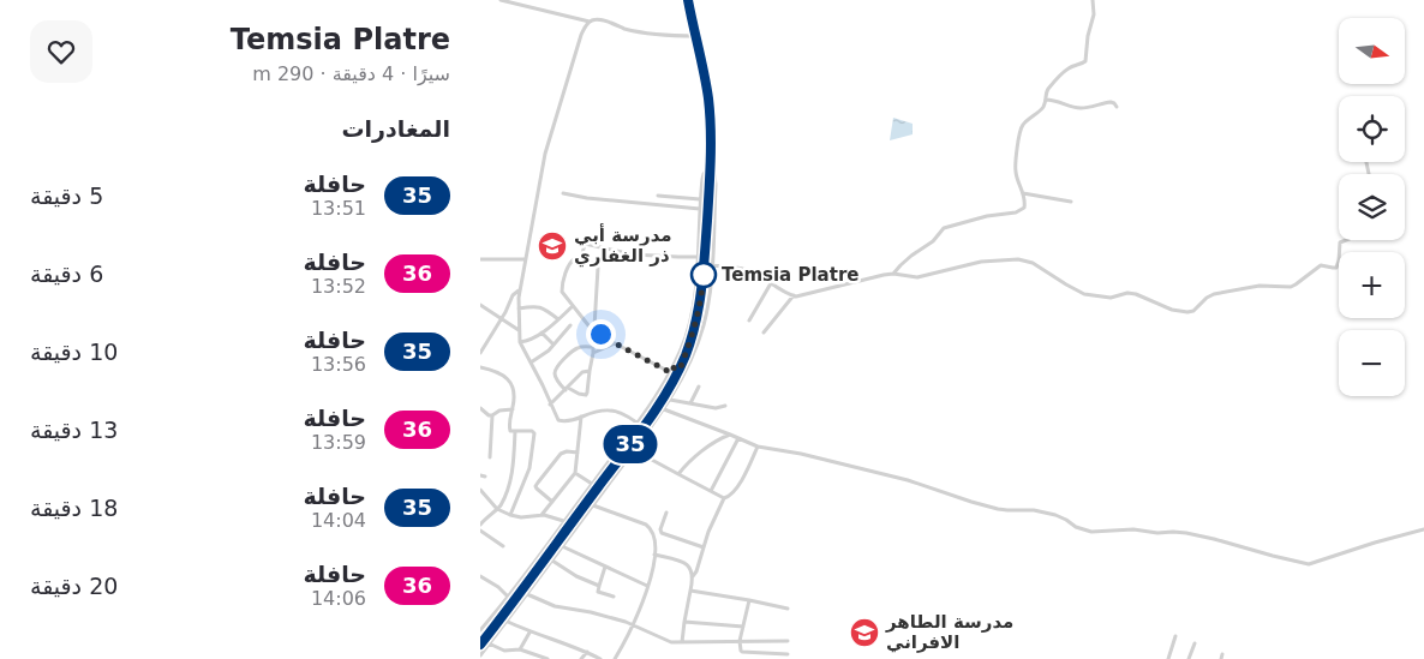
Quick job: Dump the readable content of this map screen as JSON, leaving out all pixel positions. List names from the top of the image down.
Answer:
{
  "places": {
    "school or university": ["مدرسة أبي ذر الغفاري", "مدرسة الطاهر الافراني"],
    "other": ["Temsia Platre"]
  },
  "lines": ["bus line 35"],
  "north": "right",
  "page": {
    "on_map": "35",
    "heading": [
      ["Temsia Platre", "سيرًا · 4 دقيقة · 290 m"],
      "المغادرات"
    ],
    "map_buttons": ["+", "−"],
    "list": [
      {
        "mark": "35",
        "name": "حافلة",
        "note": "13:51",
        "value": "5 دقيقة"
      },
      {
        "mark": "36",
        "name": "حافلة",
        "note": "13:52",
        "value": "6 دقيقة"
      },
      {
        "mark": "35",
        "name": "حافلة",
        "note": "13:56",
        "value": "10 دقيقة"
      },
      {
        "mark": "36",
        "name": "حافلة",
        "note": "13:59",
        "value": "13 دقيقة"
      },
      {
        "mark": "35",
        "name": "حافلة",
        "note": "14:04",
        "value": "18 دقيقة"
      },
      {
        "mark": "36",
        "name": "حافلة",
        "note": "14:06",
        "value": "20 دقيقة"
      }
    ]
  }
}
